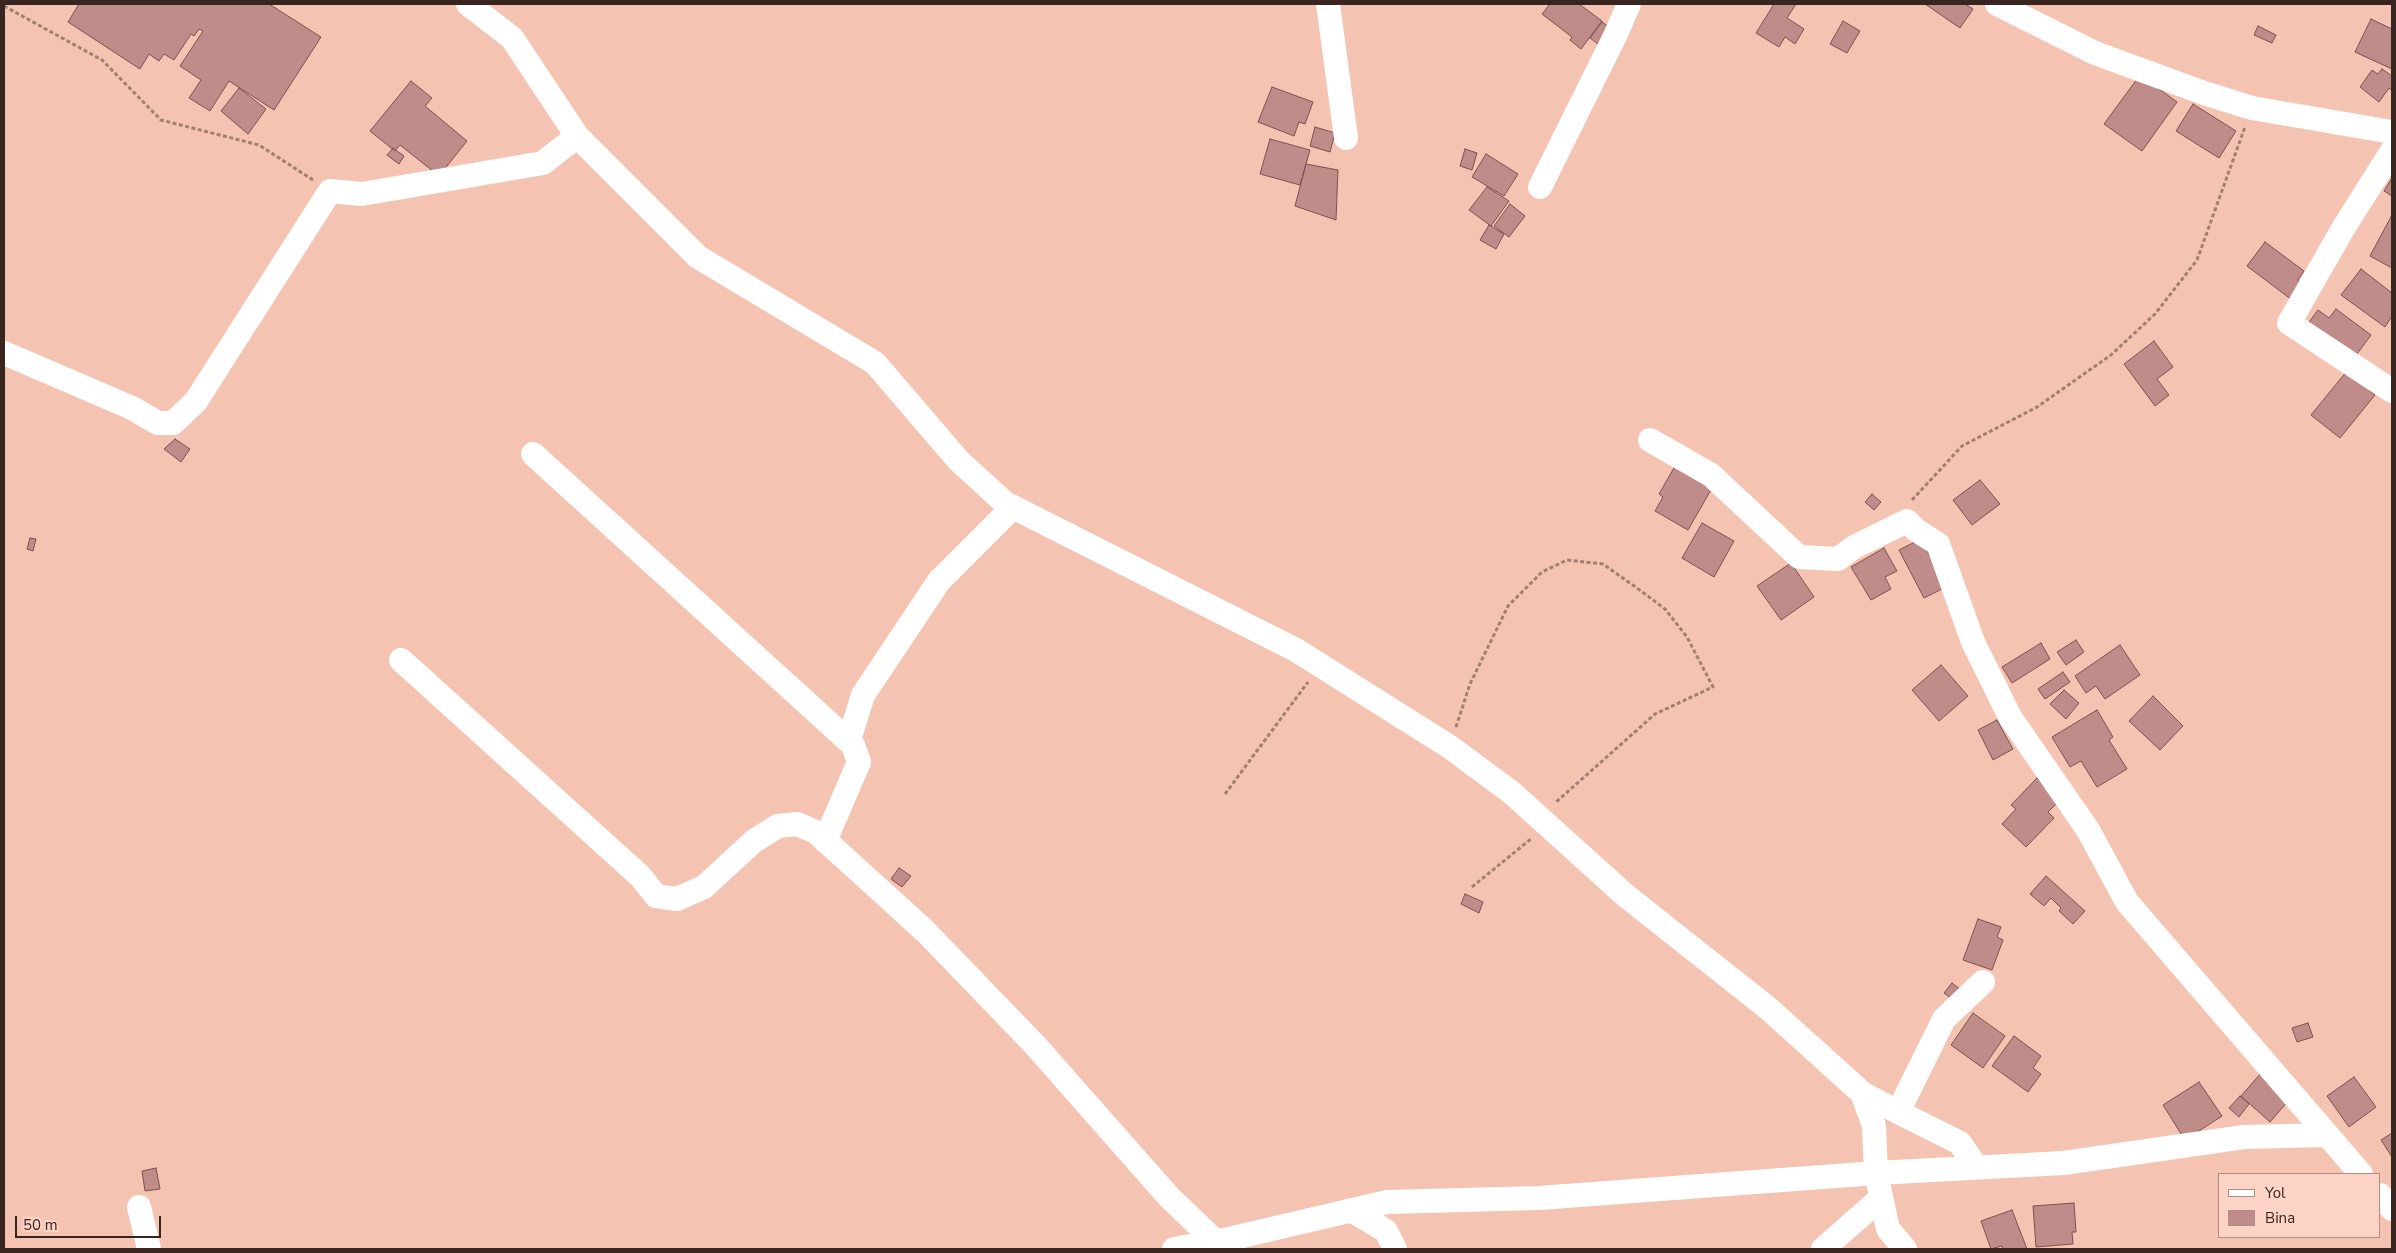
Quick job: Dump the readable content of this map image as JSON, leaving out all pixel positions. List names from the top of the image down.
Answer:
{
  "legend": ["Yol", "Bina"],
  "scale_bar": "50 m"
}
